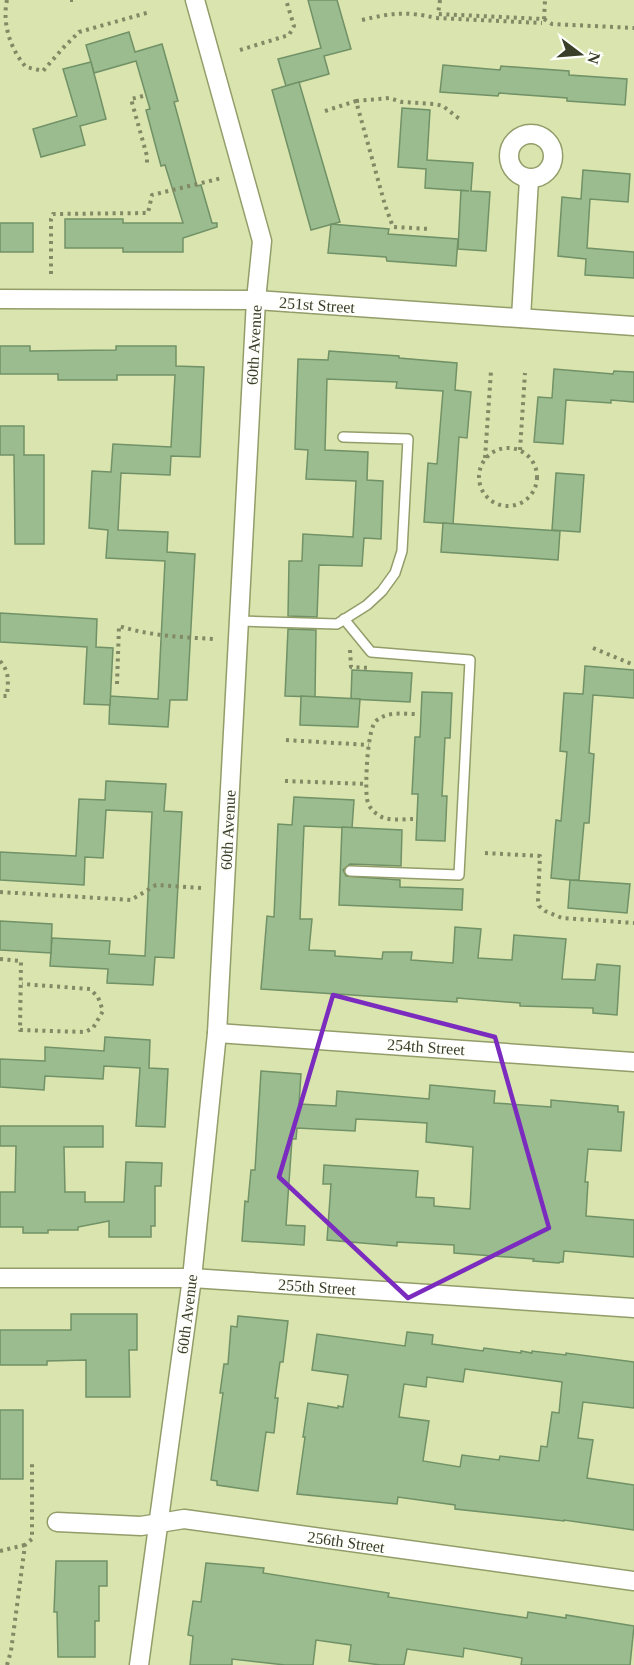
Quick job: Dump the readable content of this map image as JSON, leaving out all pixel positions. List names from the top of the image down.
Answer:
{
  "streets": {
    "street": [
      "251st Street",
      "60th Avenue",
      "254th Street",
      "255th Street",
      "256th Street"
    ]
  },
  "crossings": [
    ["251st Street", "60th Avenue"],
    ["60th Avenue", "254th Street"],
    ["60th Avenue", "255th Street"],
    ["60th Avenue", "256th Street"]
  ],
  "north": "right"
}
